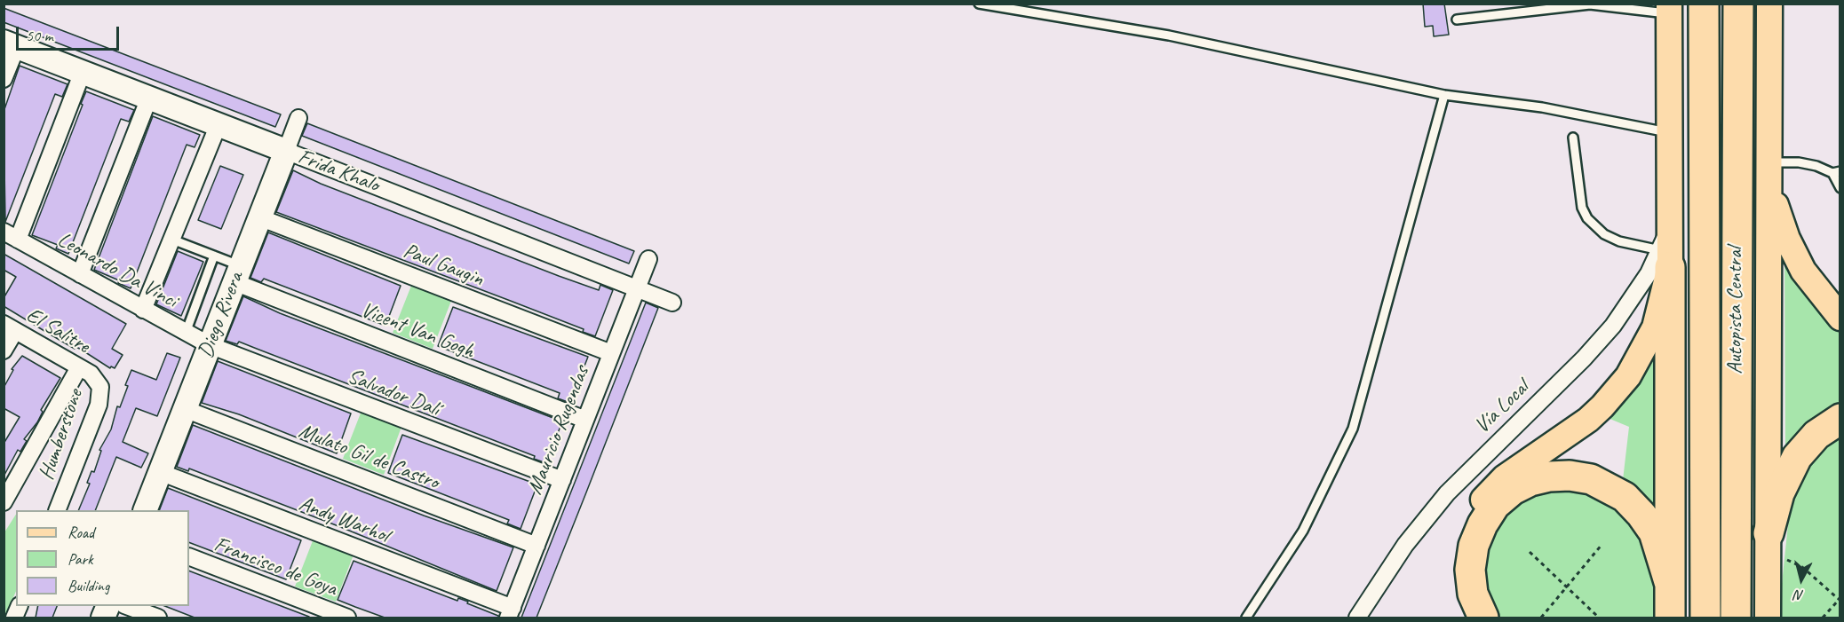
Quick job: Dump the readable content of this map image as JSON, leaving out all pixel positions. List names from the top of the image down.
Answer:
{
  "streets": {
    "highway": ["Autopista Central"],
    "street": [
      "Frida Khalo",
      "Paul Gaugin",
      "Leonardo Da Vinci",
      "Diego Rivera",
      "El Salitre",
      "Vicent Van Gogh",
      "Salvador Dalí",
      "Vía Local",
      "Mauricio Rugendas",
      "Humberstone",
      "Mulato Gil de Castro",
      "Andy Warhol",
      "Francisco de Goya"
    ]
  },
  "crossings": [
    ["Frida Khalo", "Diego Rivera"],
    ["Frida Khalo", "Mauricio Rugendas"],
    ["Paul Gaugin", "Diego Rivera"],
    ["Paul Gaugin", "Mauricio Rugendas"],
    ["Leonardo Da Vinci", "Diego Rivera"],
    ["Leonardo Da Vinci", "Salvador Dalí"],
    ["Diego Rivera", "Vicent Van Gogh"],
    ["Diego Rivera", "Salvador Dalí"],
    ["Diego Rivera", "Mulato Gil de Castro"],
    ["Diego Rivera", "Andy Warhol"],
    ["El Salitre", "Humberstone"],
    ["Vicent Van Gogh", "Mauricio Rugendas"],
    ["Salvador Dalí", "Mauricio Rugendas"],
    ["Mauricio Rugendas", "Mulato Gil de Castro"],
    ["Mauricio Rugendas", "Andy Warhol"]
  ],
  "legend": ["Road", "Park", "Building"],
  "scale_bar": "50 m",
  "north": "bottom"
}
